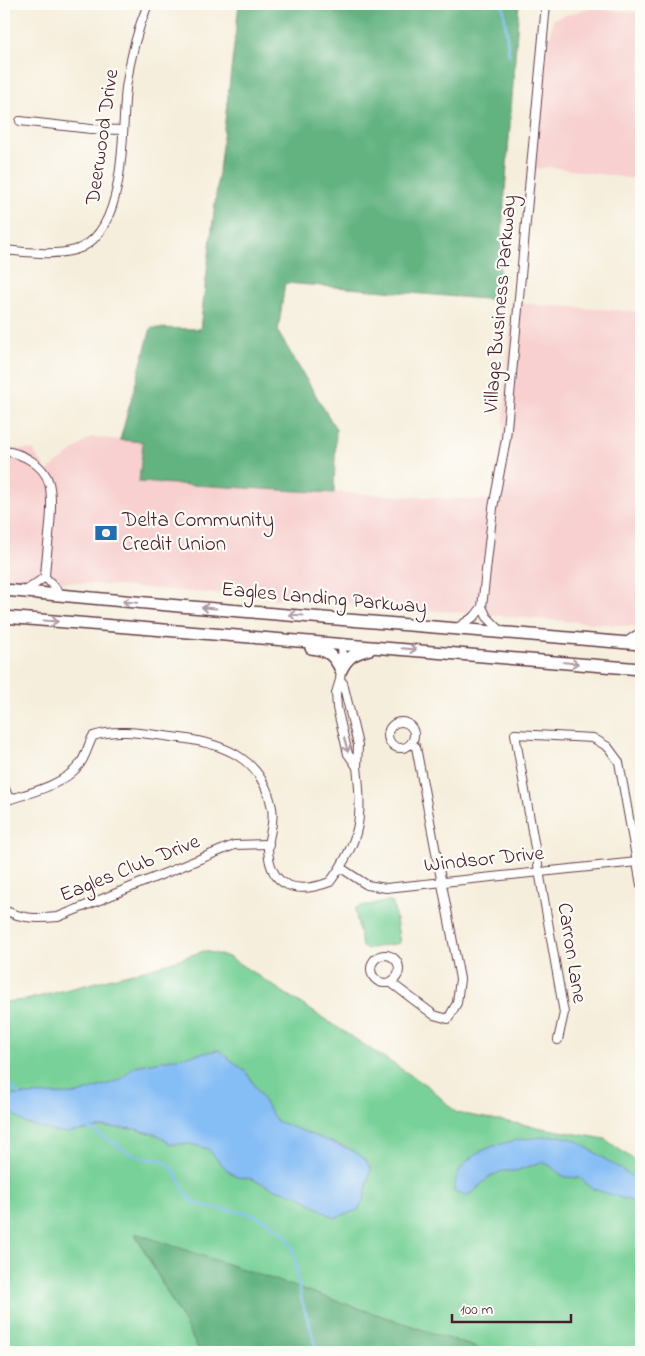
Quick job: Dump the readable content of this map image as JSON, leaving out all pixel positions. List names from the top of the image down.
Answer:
{
  "streets": {
    "main road": ["Eagles Landing Parkway"],
    "street": [
      "Deerwood Drive",
      "Village Business Parkway",
      "Windsor Drive",
      "Eagles Club Drive",
      "Carron Lane"
    ]
  },
  "crossings": [
    ["Windsor Drive", "Carron Lane"]
  ],
  "places": {
    "bank": ["Delta Community Credit Union"]
  },
  "scale_bar": "100 m"
}
